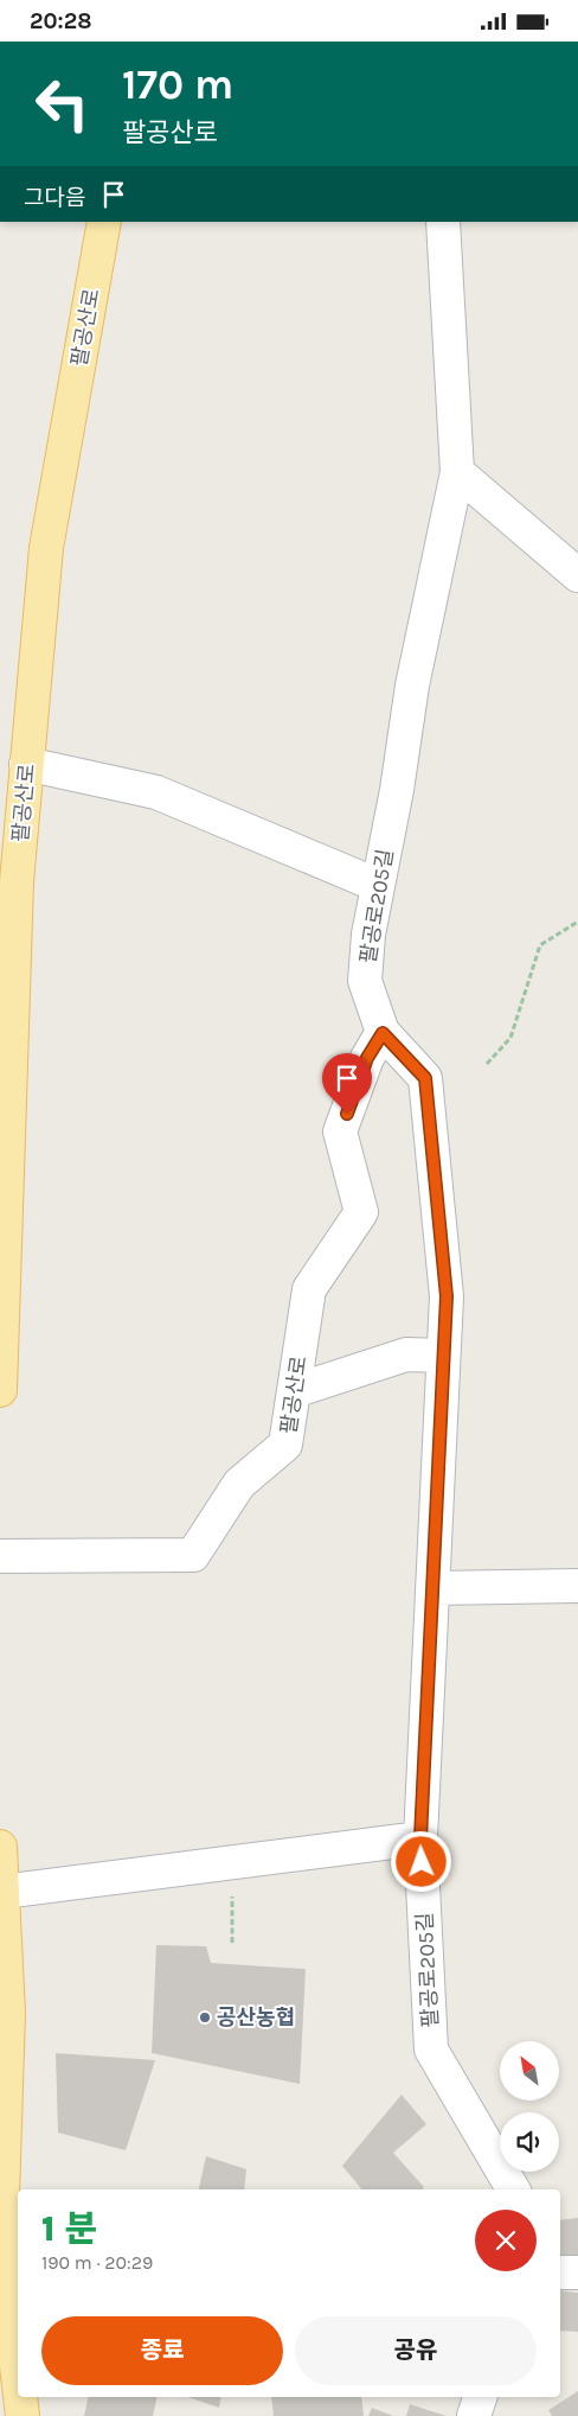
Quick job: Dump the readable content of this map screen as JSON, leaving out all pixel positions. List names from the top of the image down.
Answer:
{
  "streets": {
    "main road": ["팔공산로"],
    "street": ["팔공로205길"]
  },
  "crossings": [
    ["팔공산로", "팔공로205길"]
  ],
  "places": ["공산농협"],
  "north": "top left",
  "page": {
    "status": "20:28",
    "turn": ["170 m", "팔공산로"],
    "then": "그다음",
    "heading": ["1 분", "190 m · 20:29"],
    "buttons": ["종료", "공유"]
  }
}
